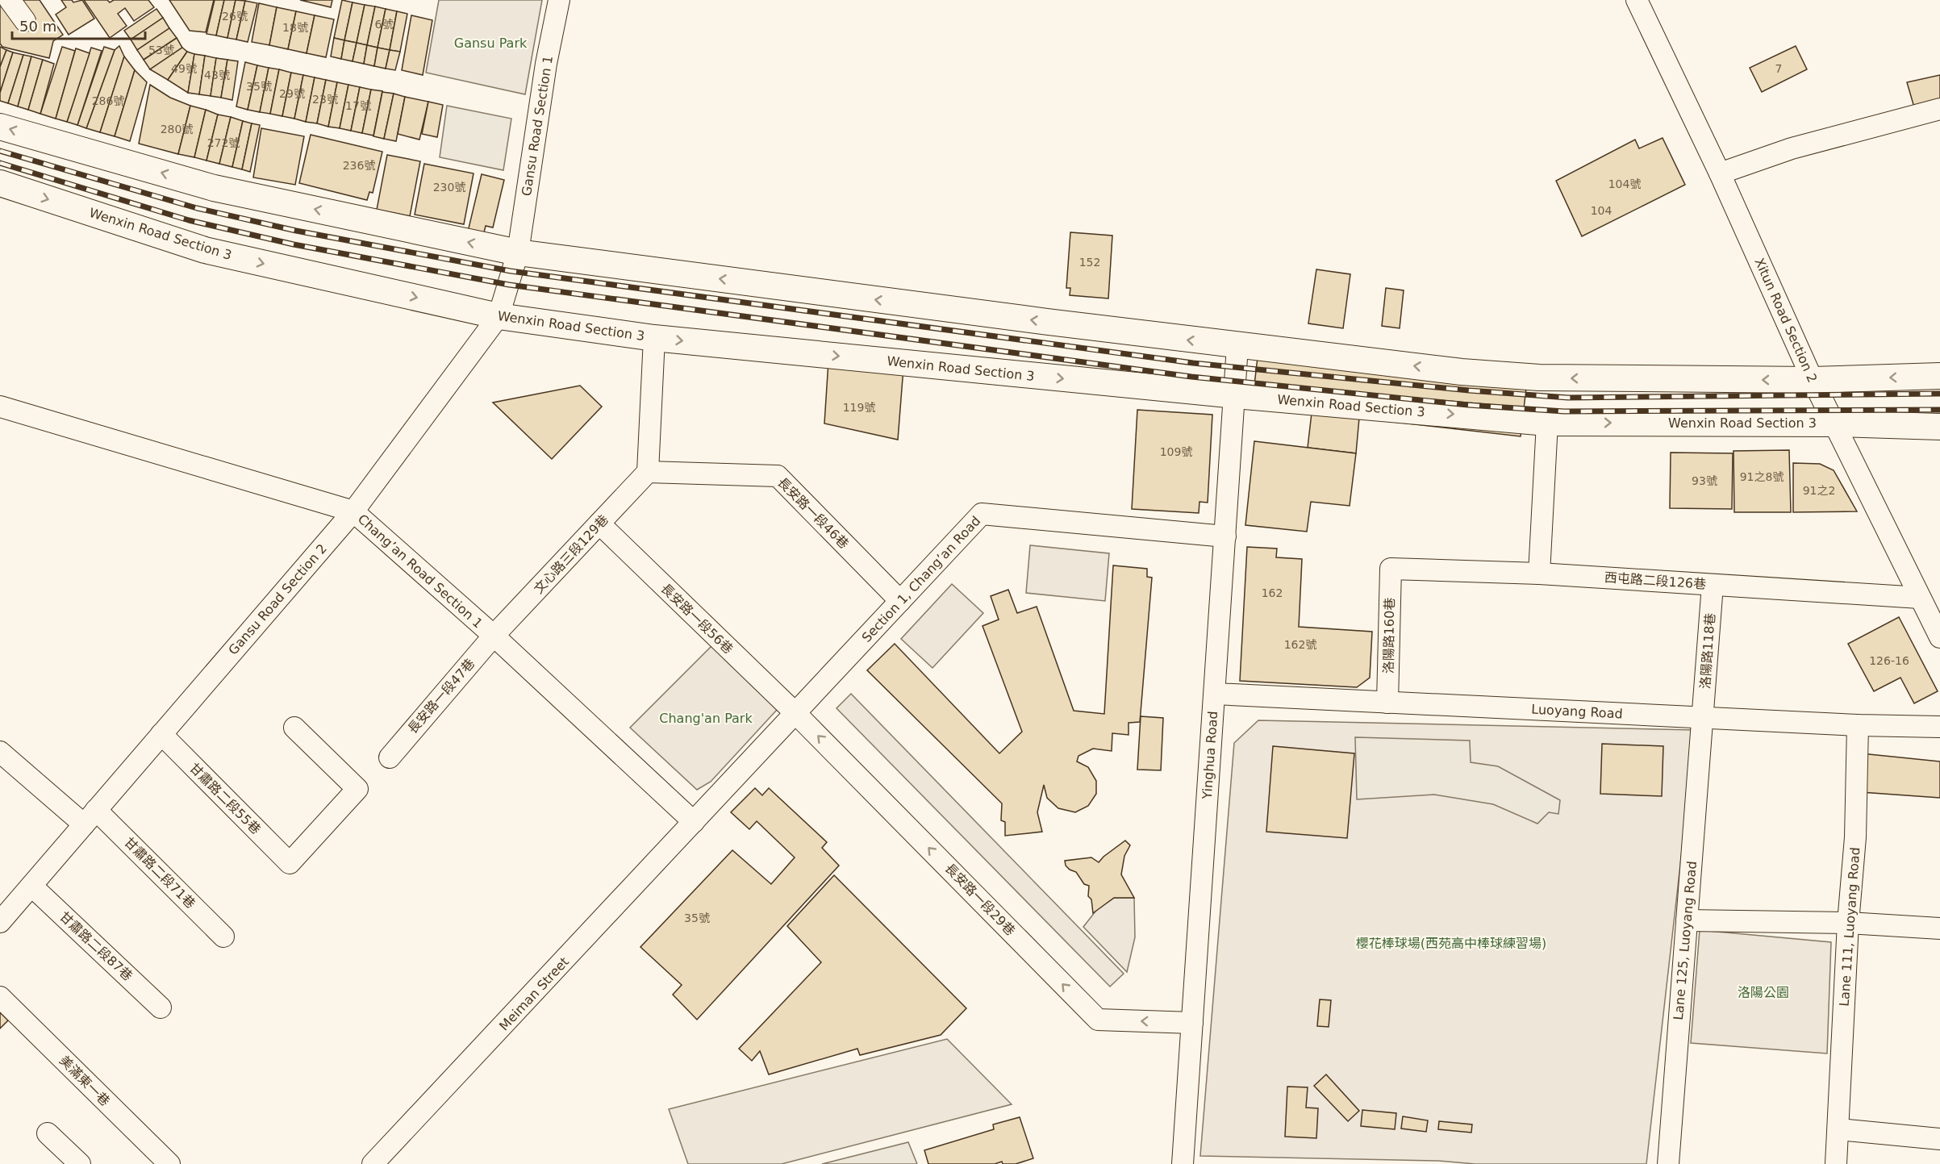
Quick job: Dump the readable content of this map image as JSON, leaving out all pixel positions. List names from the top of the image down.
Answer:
{
  "streets": {
    "main road": ["Wenxin Road Section 3"],
    "street": [
      "Gansu Road Section 1",
      "Xitun Road Section 2",
      "長安路一段46巷",
      "文心路三段129巷",
      "Chang’an Road Section 1",
      "Section 1, Chang’an Road",
      "西屯路二段126巷",
      "Gansu Road Section 2",
      "長安路一段56巷",
      "洛陽路160巷",
      "洛陽路118巷",
      "長安路一段47巷",
      "Luoyang Road",
      "Yinghua Road",
      "甘肅路二段55巷",
      "甘肅路二段71巷",
      "長安路一段29巷",
      "Lane 111, Luoyang Road",
      "Lane 125, Luoyang Road",
      "甘肅路二段87巷",
      "Meiman Street",
      "美滿東一巷"
    ]
  },
  "crossings": [
    ["Gansu Road Section 1", "Gansu Road Section 2"],
    ["Wenxin Road Section 3", "Xitun Road Section 2"],
    ["Wenxin Road Section 3", "Gansu Road Section 2"],
    ["Wenxin Road Section 3", "Yinghua Road"],
    ["Xitun Road Section 2", "西屯路二段126巷"],
    ["長安路一段46巷", "文心路三段129巷"],
    ["長安路一段46巷", "Section 1, Chang’an Road"],
    ["文心路三段129巷", "Chang’an Road Section 1"],
    ["文心路三段129巷", "長安路一段56巷"],
    ["文心路三段129巷", "長安路一段47巷"],
    ["Chang’an Road Section 1", "Section 1, Chang’an Road"],
    ["Chang’an Road Section 1", "Gansu Road Section 2"],
    ["Chang’an Road Section 1", "長安路一段47巷"],
    ["Chang’an Road Section 1", "Meiman Street"],
    ["Section 1, Chang’an Road", "長安路一段56巷"],
    ["Section 1, Chang’an Road", "Yinghua Road"],
    ["Section 1, Chang’an Road", "長安路一段29巷"],
    ["Section 1, Chang’an Road", "Meiman Street"],
    ["西屯路二段126巷", "洛陽路160巷"],
    ["西屯路二段126巷", "洛陽路118巷"],
    ["Gansu Road Section 2", "甘肅路二段55巷"],
    ["Gansu Road Section 2", "甘肅路二段71巷"],
    ["Gansu Road Section 2", "甘肅路二段87巷"],
    ["長安路一段56巷", "長安路一段29巷"],
    ["洛陽路160巷", "Luoyang Road"],
    ["洛陽路118巷", "Luoyang Road"],
    ["洛陽路118巷", "Lane 125, Luoyang Road"],
    ["Luoyang Road", "Yinghua Road"],
    ["Luoyang Road", "Lane 111, Luoyang Road"],
    ["Luoyang Road", "Lane 125, Luoyang Road"],
    ["Yinghua Road", "長安路一段29巷"]
  ],
  "one_way": ["長安路一段29巷"],
  "parks": [
    "Gansu Park",
    "Chang'an Park",
    "櫻花棒球場(西苑高中棒球練習場)",
    "洛陽公園"
  ],
  "house_numbers": [
    "26號",
    "6號",
    "18號",
    "53號",
    "49號",
    "7",
    "43號",
    "35號",
    "29號",
    "23號",
    "286號",
    "17號",
    "280號",
    "272號",
    "236號",
    "104號",
    "230號",
    "104",
    "152",
    "119號",
    "109號",
    "91之8號",
    "93號",
    "91之2",
    "162",
    "162號",
    "126-16",
    "35號"
  ],
  "scale_bar": "50 m"
}
